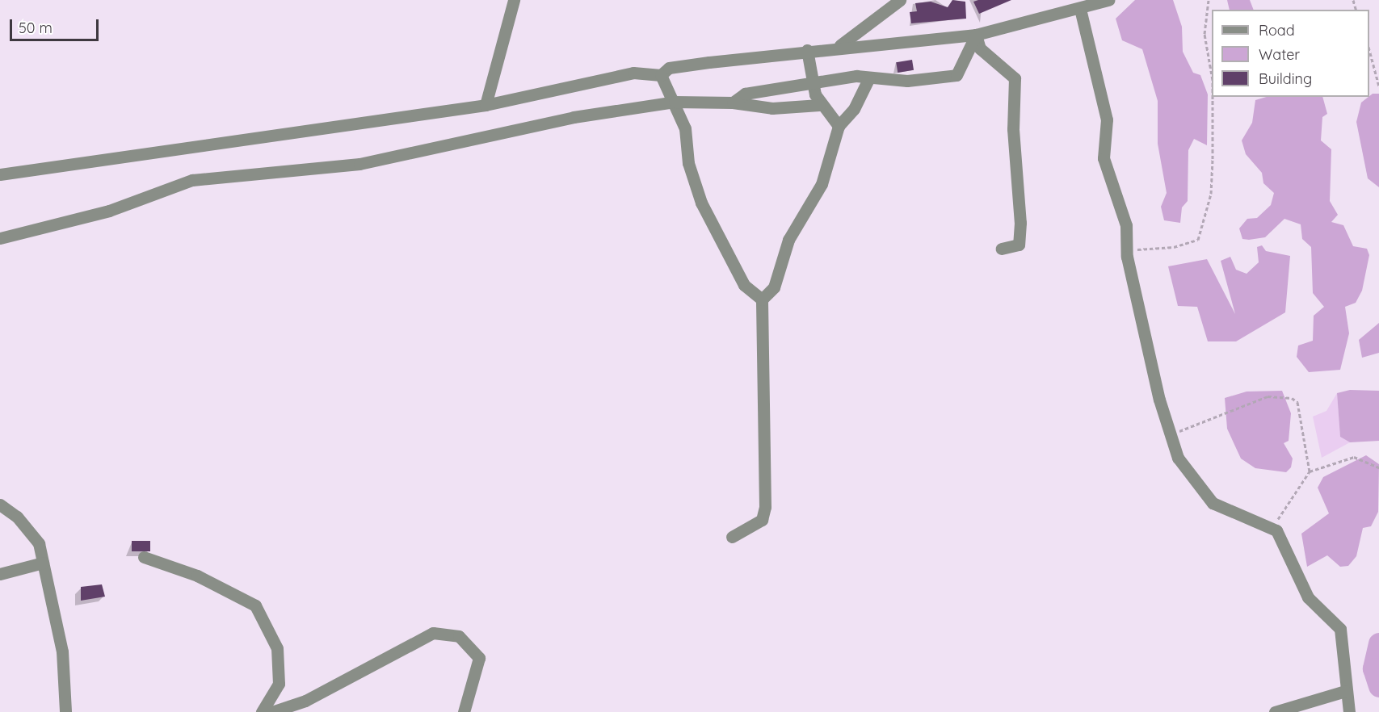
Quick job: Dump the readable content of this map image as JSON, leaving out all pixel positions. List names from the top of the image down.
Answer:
{
  "legend": ["Road", "Water", "Building"],
  "scale_bar": "50 m"
}
